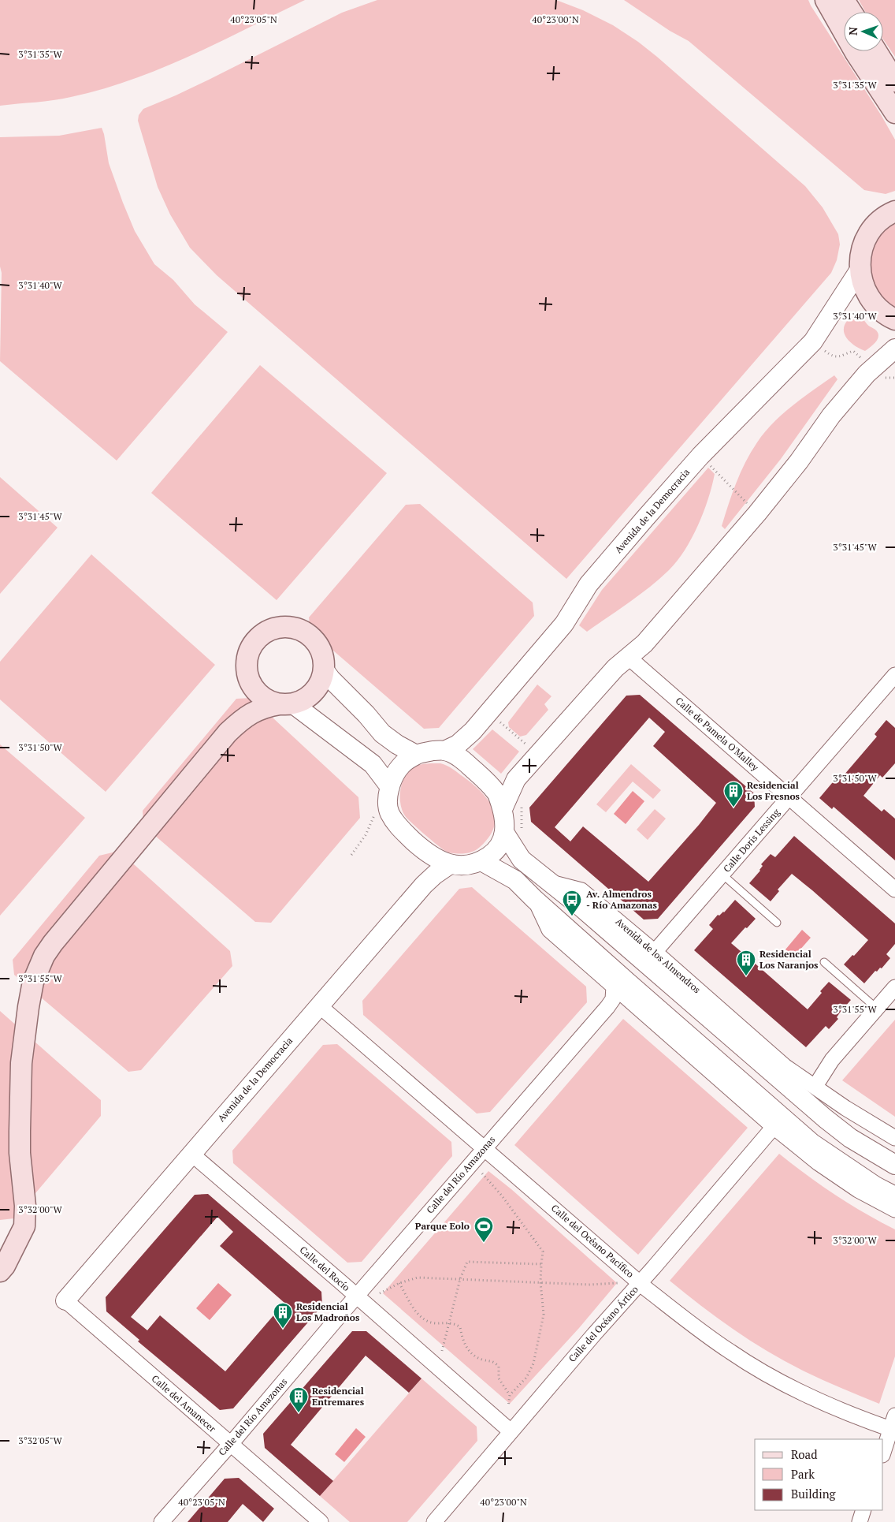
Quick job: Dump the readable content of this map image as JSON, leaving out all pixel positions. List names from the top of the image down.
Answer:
{
  "streets": {
    "street": [
      "Avenida de la Democracia",
      "Calle de Pamela O'Malley",
      "Calle Doris Lessing",
      "Avenida de los Almendros",
      "Calle del Río Amazonas",
      "Calle del Océano Pacífico",
      "Calle del Rocío",
      "Calle del Océano Ártico",
      "Calle del Amanecer"
    ]
  },
  "crossings": [
    ["Avenida de la Democracia", "Avenida de los Almendros"],
    ["Avenida de la Democracia", "Calle del Océano Pacífico"],
    ["Avenida de la Democracia", "Calle del Rocío"],
    ["Avenida de la Democracia", "Calle del Amanecer"],
    ["Calle de Pamela O'Malley", "Calle Doris Lessing"],
    ["Calle Doris Lessing", "Avenida de los Almendros"],
    ["Calle del Río Amazonas", "Calle del Océano Pacífico"],
    ["Calle del Río Amazonas", "Calle del Rocío"],
    ["Calle del Río Amazonas", "Calle del Amanecer"],
    ["Calle del Océano Pacífico", "Calle del Océano Ártico"],
    ["Calle del Rocío", "Calle del Océano Ártico"]
  ],
  "places": {
    "building": [
      "Residencial Los Fresnos",
      "Residencial Los Naranjos",
      "Residencial Los Madroños",
      "Residencial Entremares"
    ],
    "bus stop": ["Av. Almendros - Río Amazonas"],
    "sports": ["Parque Eolo"]
  },
  "legend": ["Road", "Park", "Building"],
  "north": "left",
  "coordinates": [
    "40°23'05\"N",
    "40°23'00\"N",
    "3°31'35\"W",
    "3°31'40\"W",
    "3°31'45\"W",
    "3°31'50\"W",
    "3°31'55\"W",
    "3°32'00\"W",
    "3°32'05\"W"
  ]
}
